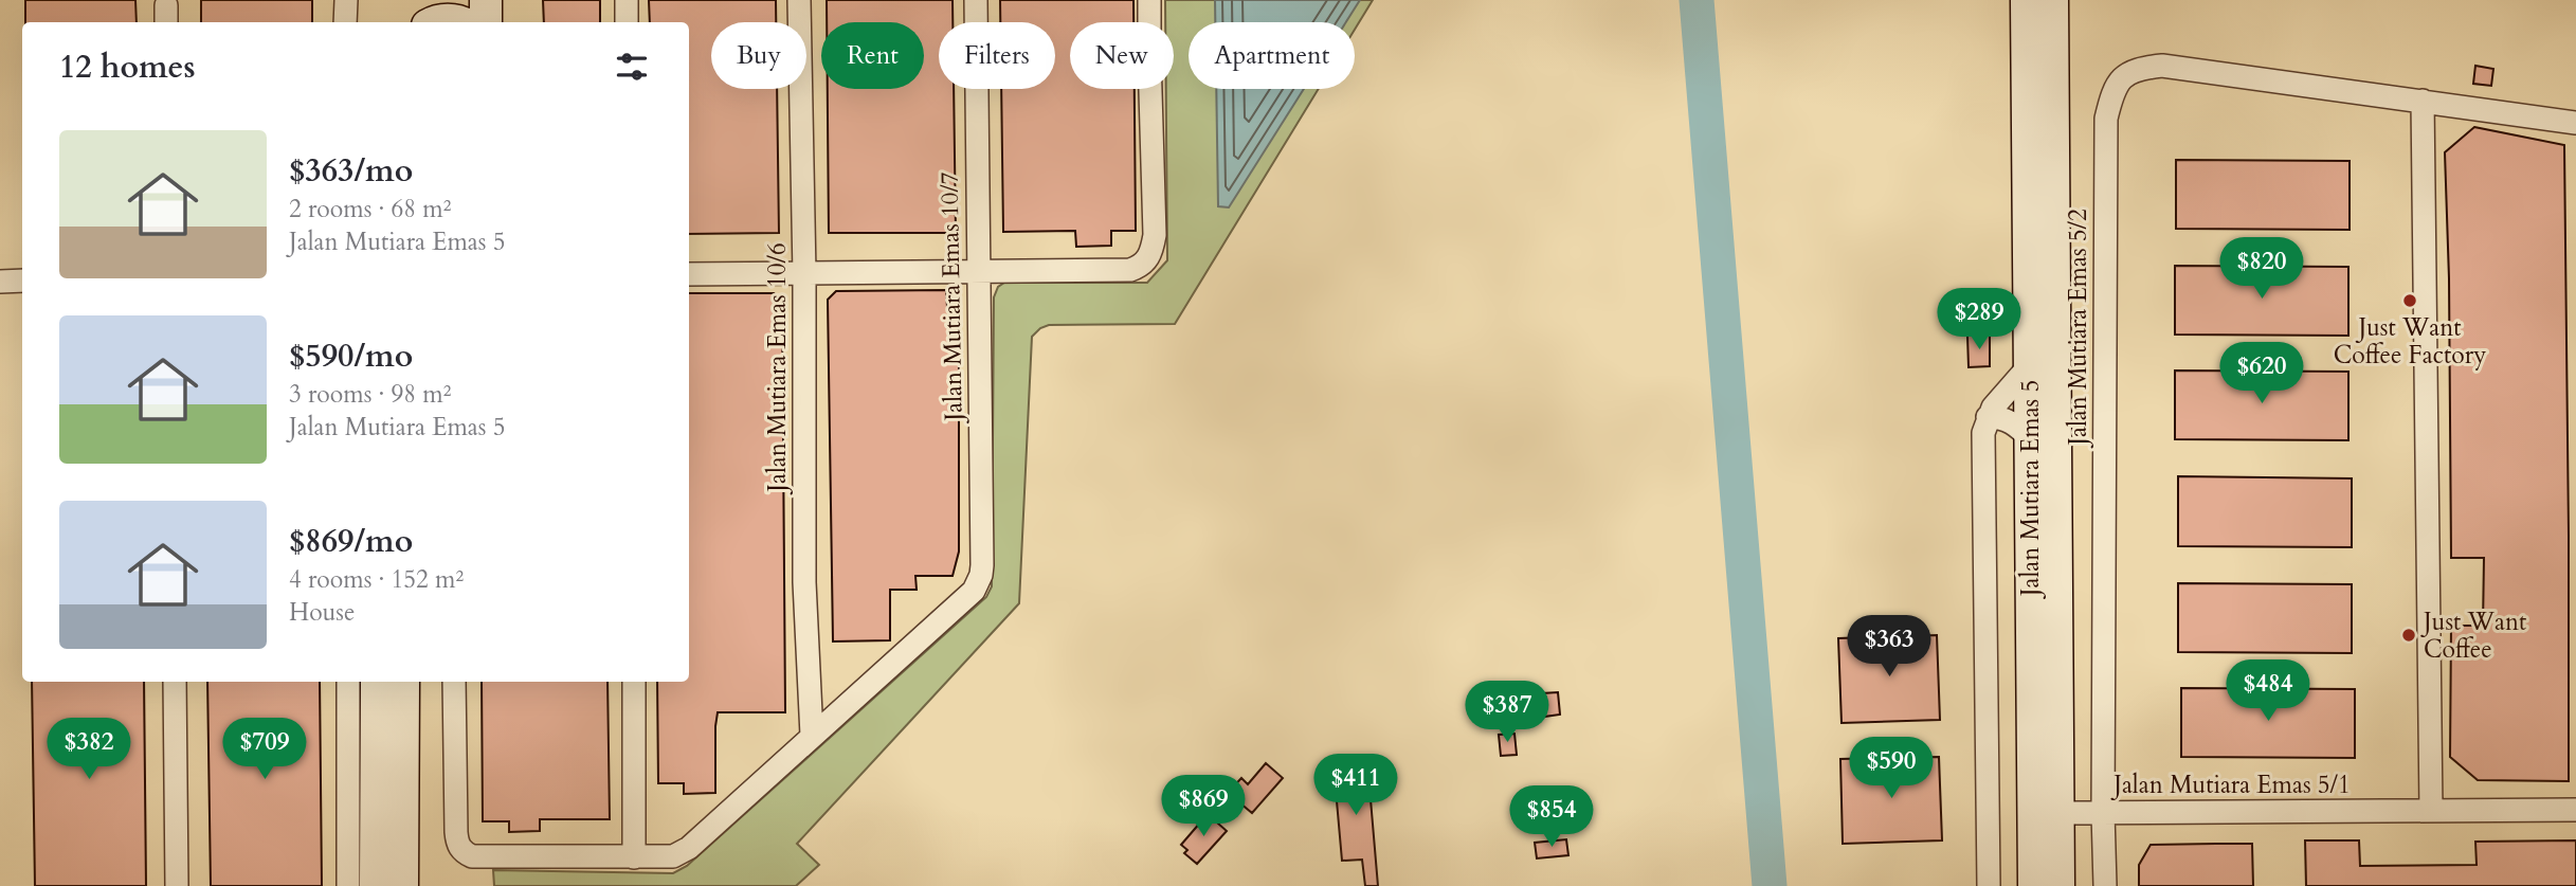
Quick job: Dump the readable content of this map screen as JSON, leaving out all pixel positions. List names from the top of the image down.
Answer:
{
  "streets": {
    "street": [
      "Jalan Mutiara Emas 10/7",
      "Jalan Mutiara Emas 5/2",
      "Jalan Mutiara Emas 10/6",
      "Jalan Mutiara Emas 5",
      "Jalan Mutiara Emas 5/1"
    ]
  },
  "crossings": [
    ["Jalan Mutiara Emas 10/7", "Jalan Mutiara Emas 10/6"],
    ["Jalan Mutiara Emas 5/2", "Jalan Mutiara Emas 5/1"],
    ["Jalan Mutiara Emas 5", "Jalan Mutiara Emas 5/1"]
  ],
  "places": ["Just Want Coffee Factory", "Just Want Coffee"],
  "page": {
    "chip": [
      "Buy",
      "Rent",
      "Filters",
      "New",
      "Apartment"
    ],
    "heading": "12 homes",
    "list": [
      {
        "name": "$363/mo",
        "note": "2 rooms · 68 m² · Jalan Mutiara Emas 5"
      },
      {
        "name": "$590/mo",
        "note": "3 rooms · 98 m² · Jalan Mutiara Emas 5"
      },
      {
        "name": "$869/mo",
        "note": "4 rooms · 152 m² · House"
      }
    ],
    "price": [
      "$820",
      "$289",
      "$620",
      "$363",
      "$484",
      "$387",
      "$382",
      "$709",
      "$590",
      "$411",
      "$869",
      "$854"
    ]
  }
}
